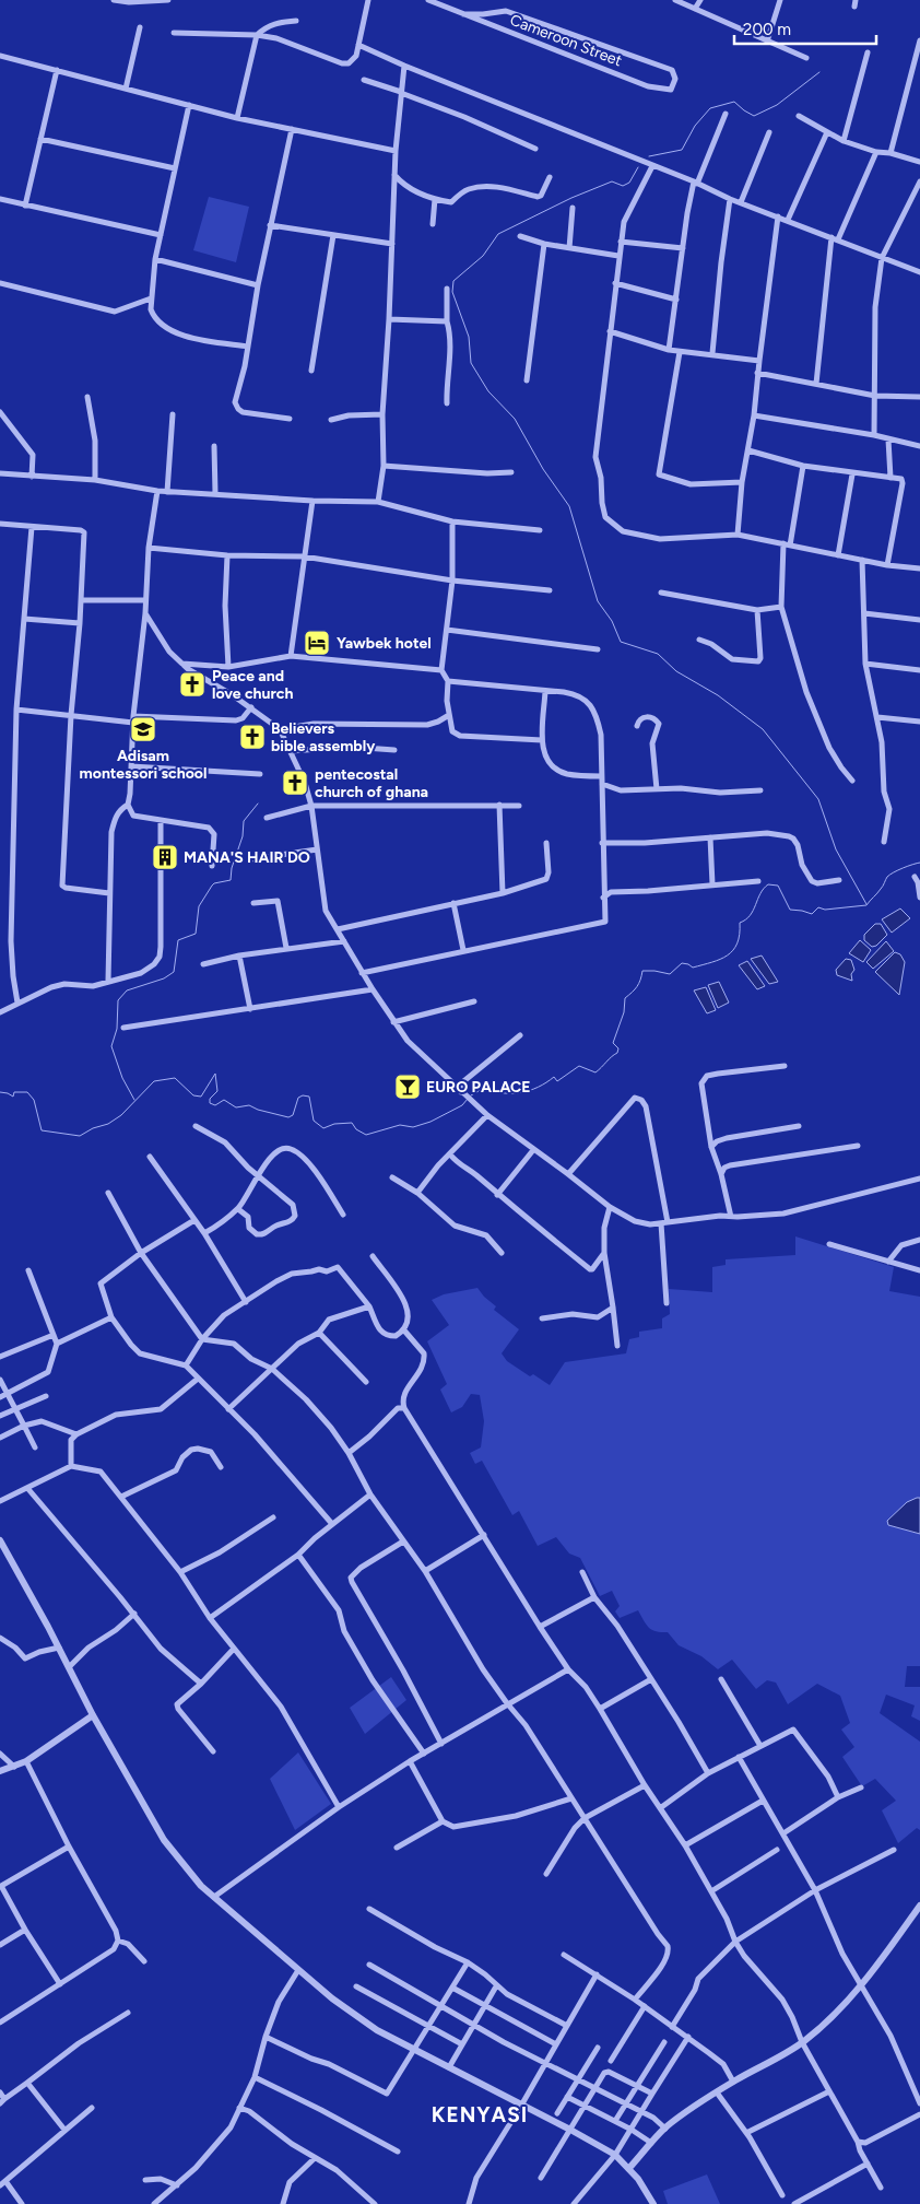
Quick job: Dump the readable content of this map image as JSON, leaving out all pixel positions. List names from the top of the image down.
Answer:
{
  "streets": {
    "street": ["Cameroon Street"]
  },
  "districts": ["KENYASI"],
  "places": {
    "hotel": ["Yawbek hotel"],
    "church": ["Peace and love church", "Believers bible assembly", "pentecostal church of ghana"],
    "school or university": ["Adisam montessori school"],
    "building": ["MANA'S HAIR DO"],
    "bar": ["EURO PALACE"]
  },
  "scale_bar": "200 m"
}
